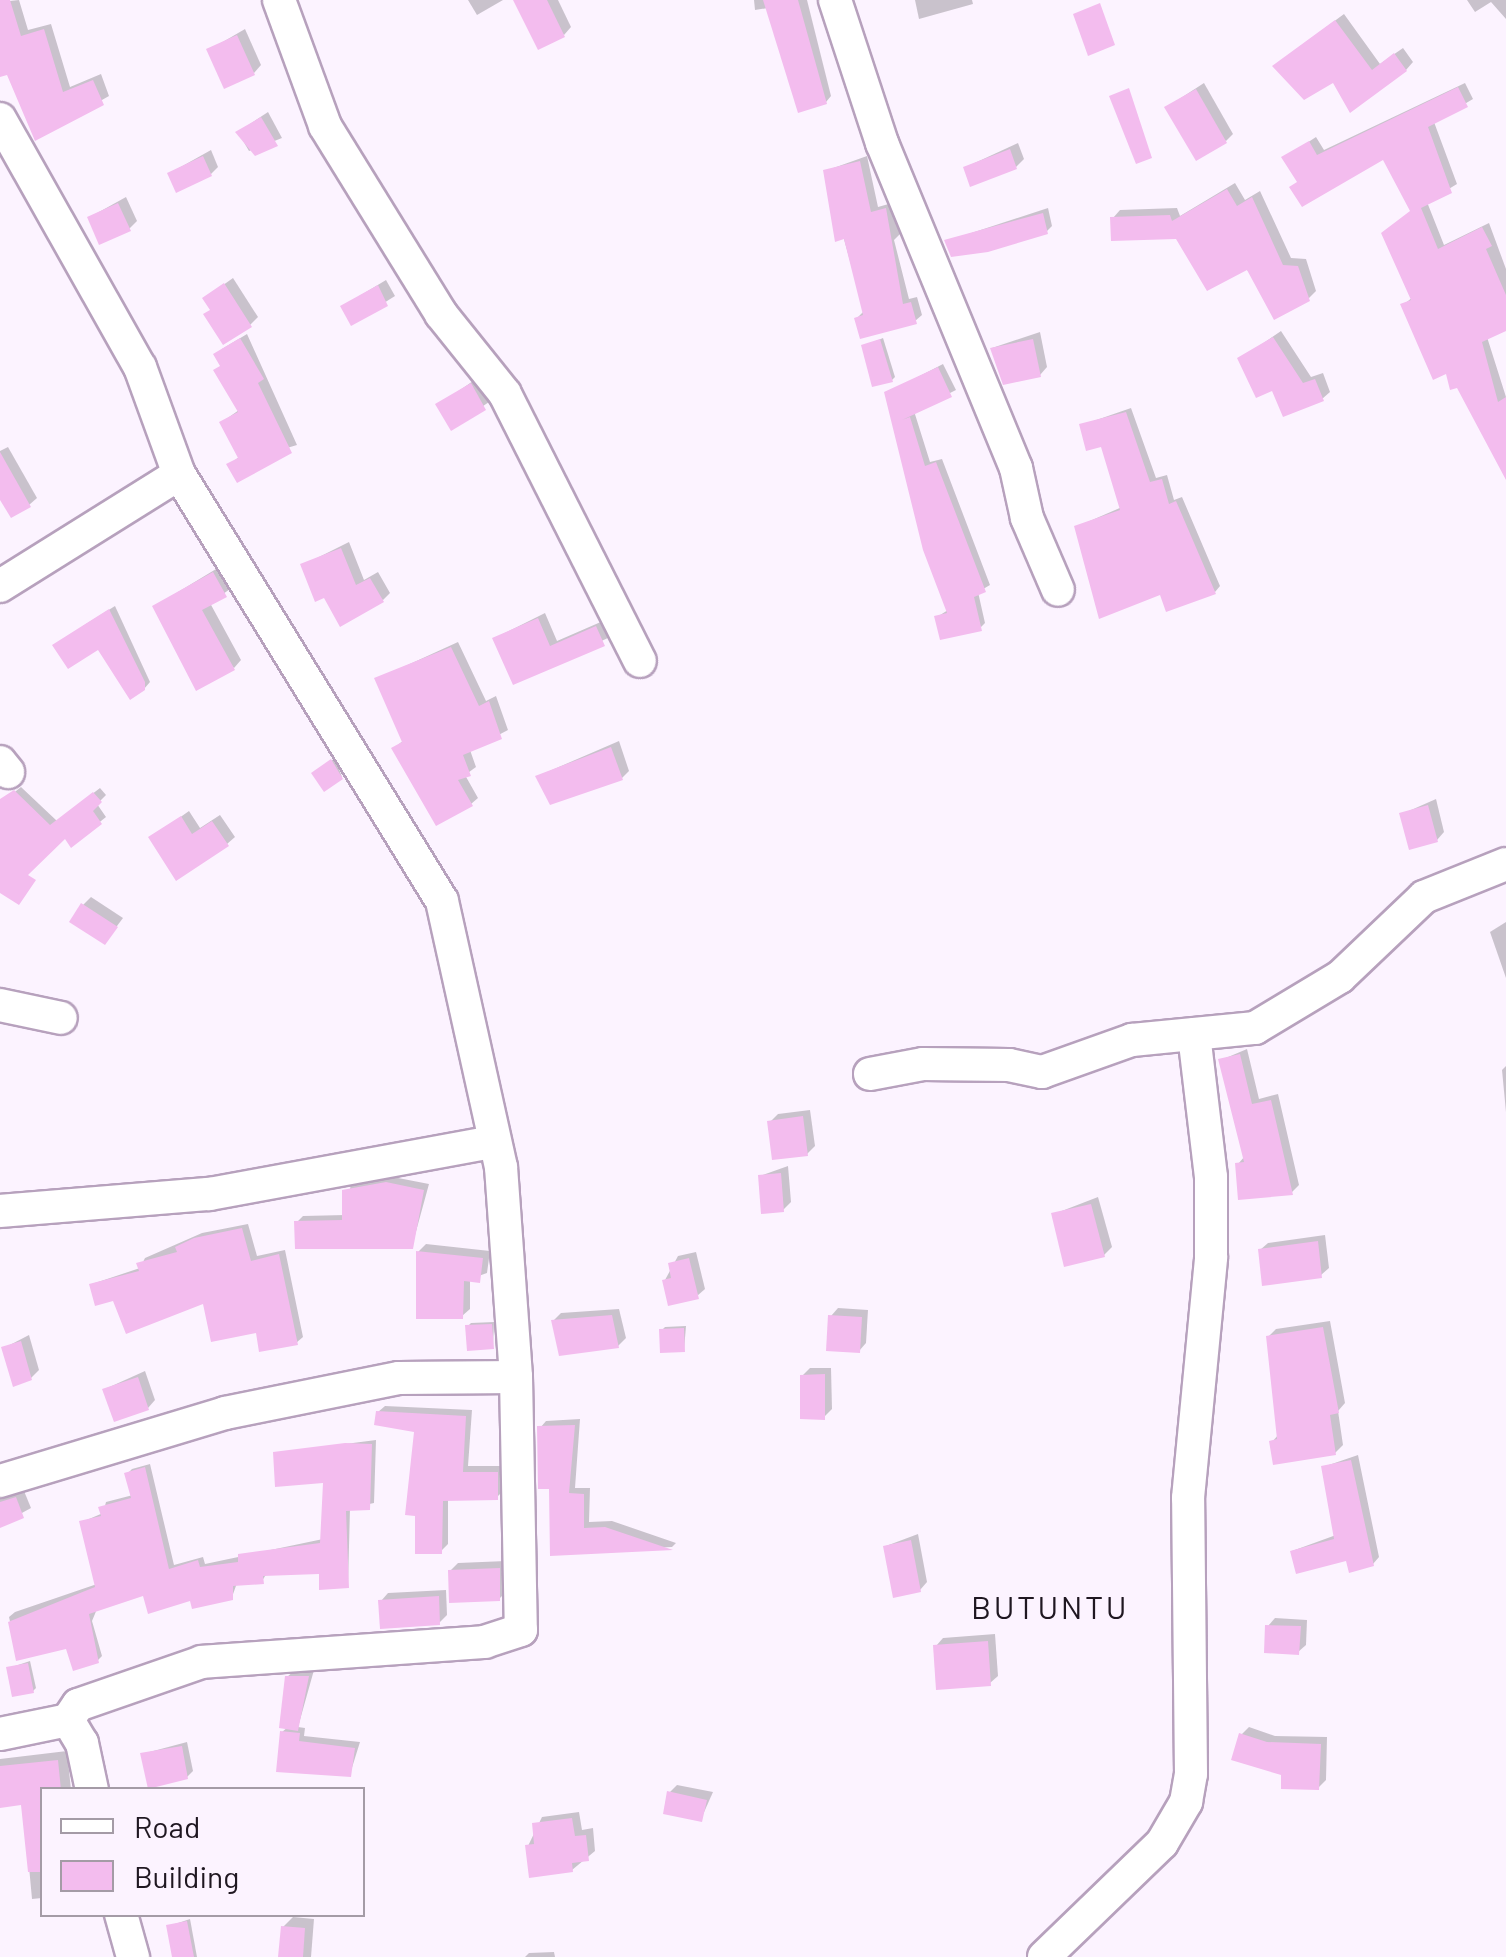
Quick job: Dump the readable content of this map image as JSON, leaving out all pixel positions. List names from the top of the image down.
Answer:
{
  "districts": ["BUTUNTU"],
  "legend": ["Road", "Building"]
}
